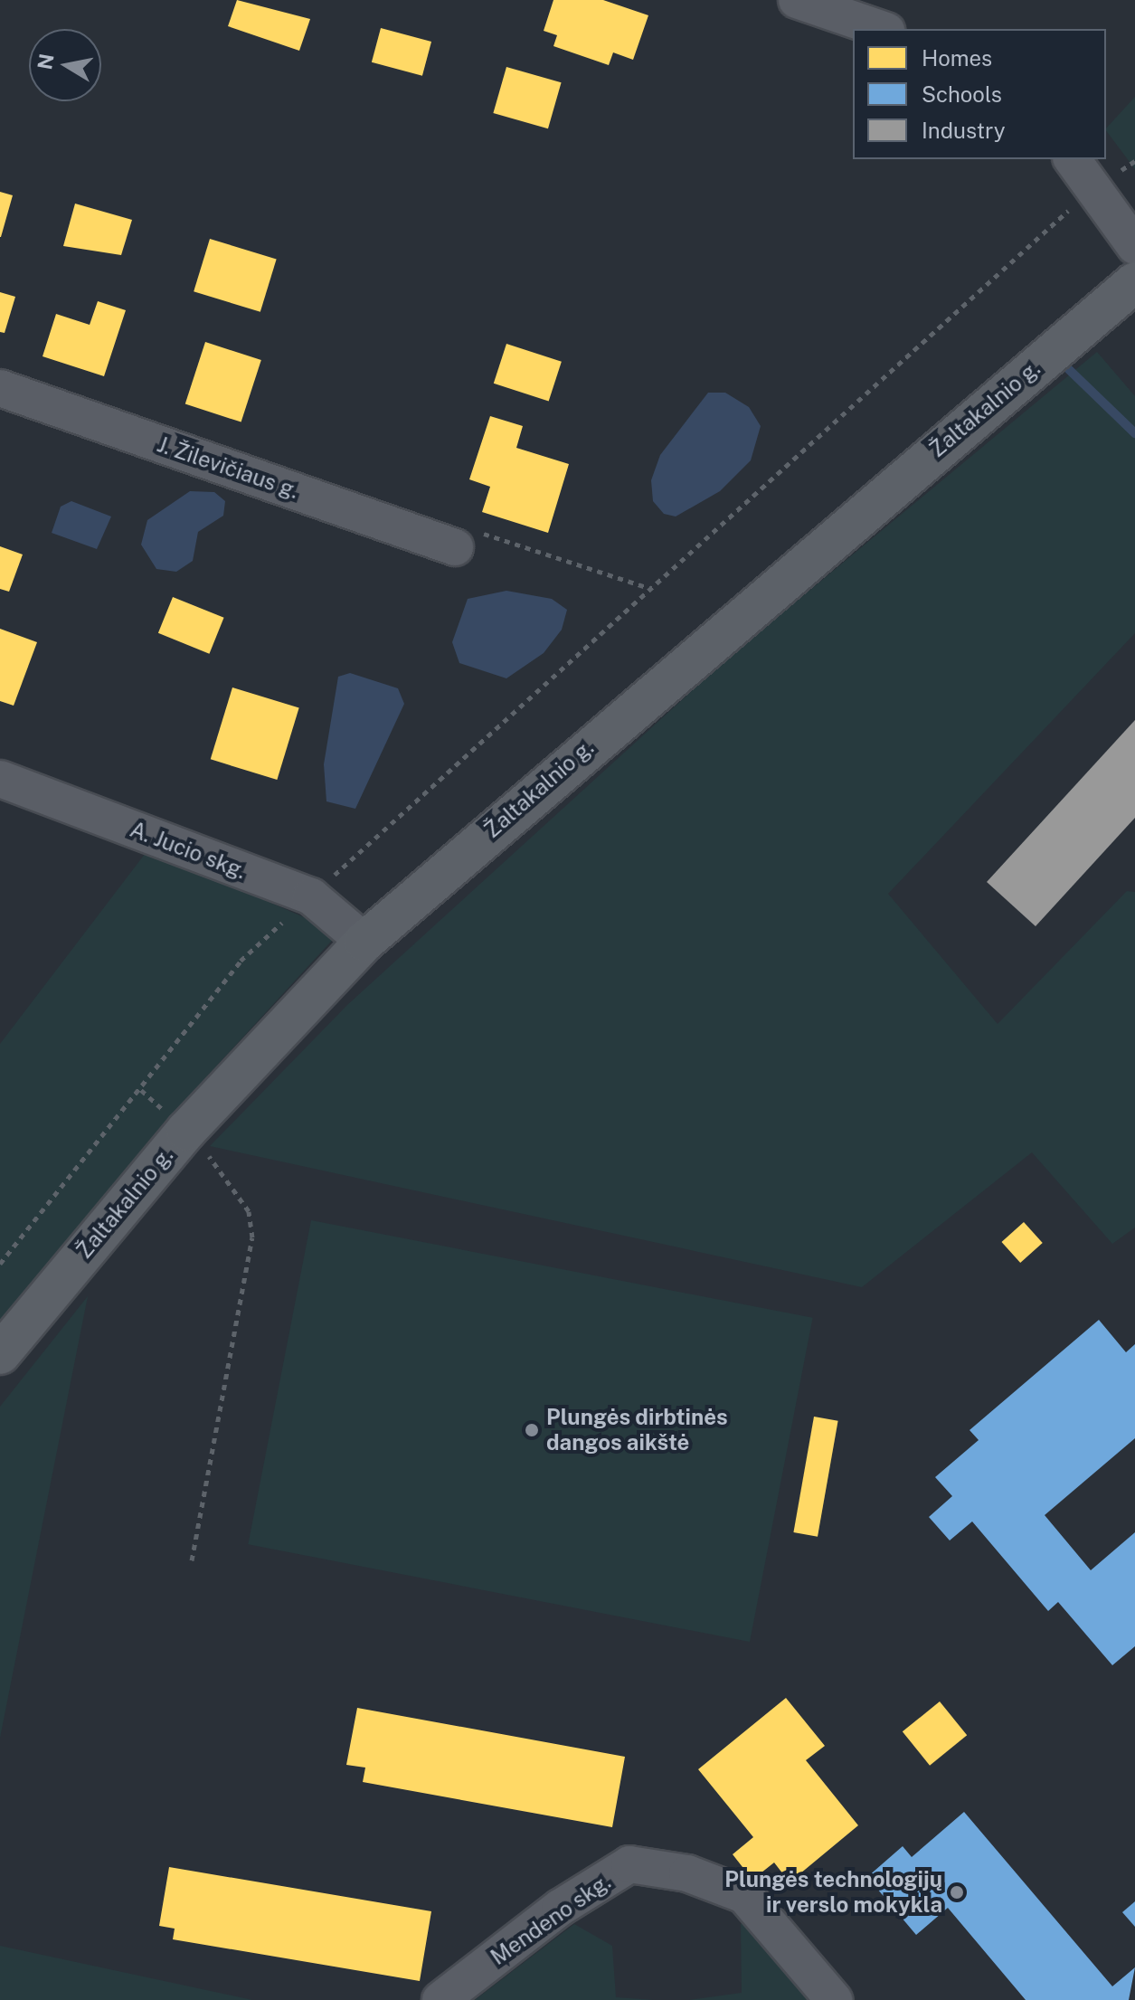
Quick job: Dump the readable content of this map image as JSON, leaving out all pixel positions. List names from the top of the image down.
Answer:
{
  "streets": {
    "main road": ["Žaltakalnio g."],
    "street": ["J. Žilevičiaus g.", "A. Jucio skg.", "Mendeno skg."]
  },
  "crossings": [
    ["Žaltakalnio g.", "A. Jucio skg."]
  ],
  "places": ["Plungės dirbtinės dangos aikštė", "Plungės technologijų ir verslo mokykla"],
  "legend": ["Homes", "Schools", "Industry"],
  "north": "left"
}
